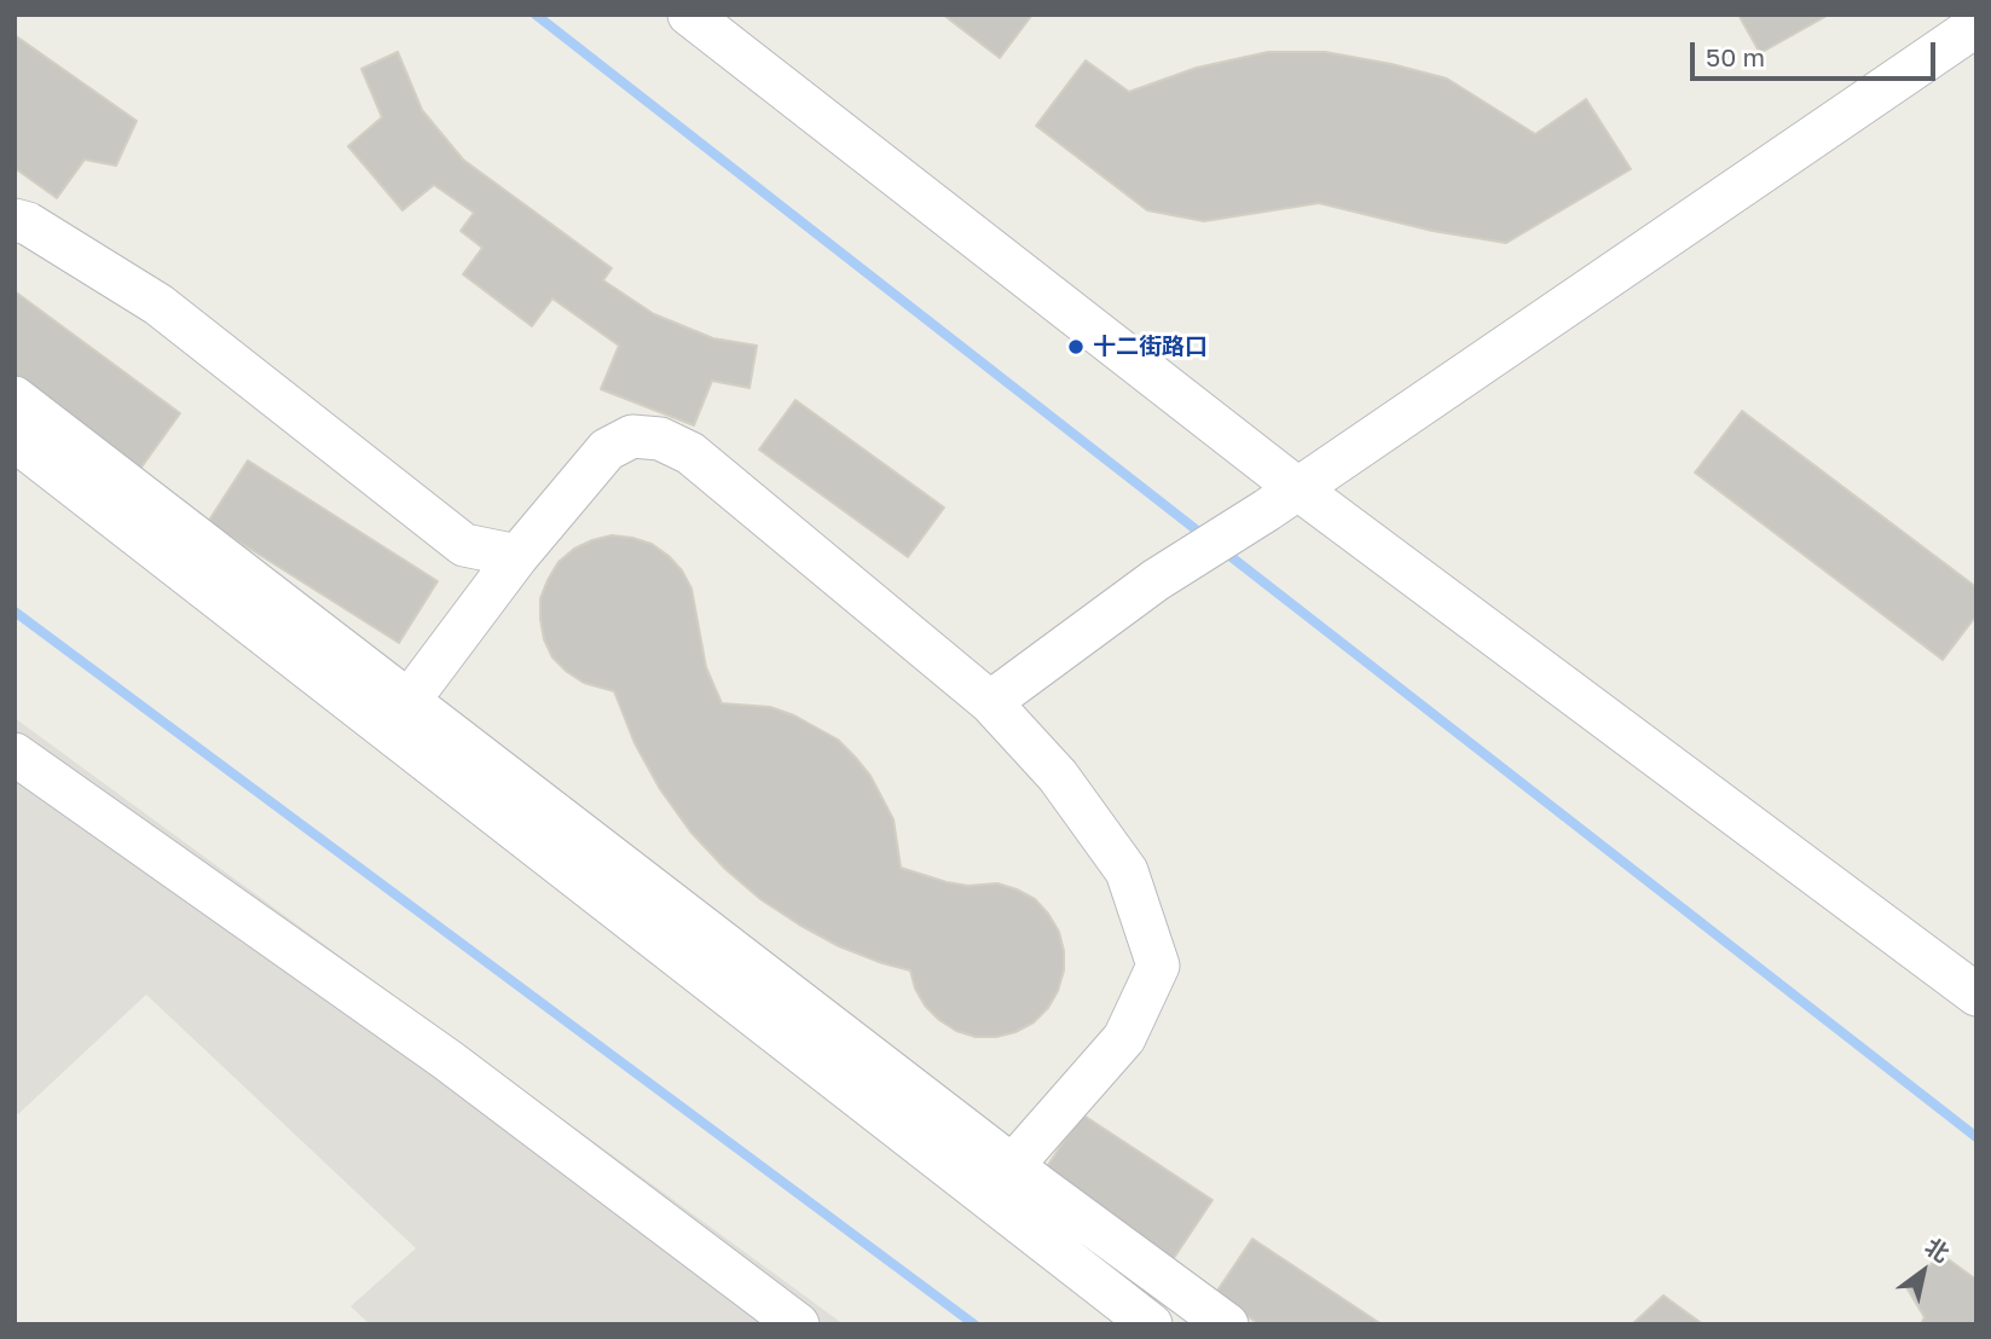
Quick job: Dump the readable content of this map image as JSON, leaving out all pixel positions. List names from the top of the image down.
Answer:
{
  "places": ["十二街路口"],
  "scale_bar": "50 m",
  "north": "top right"
}
